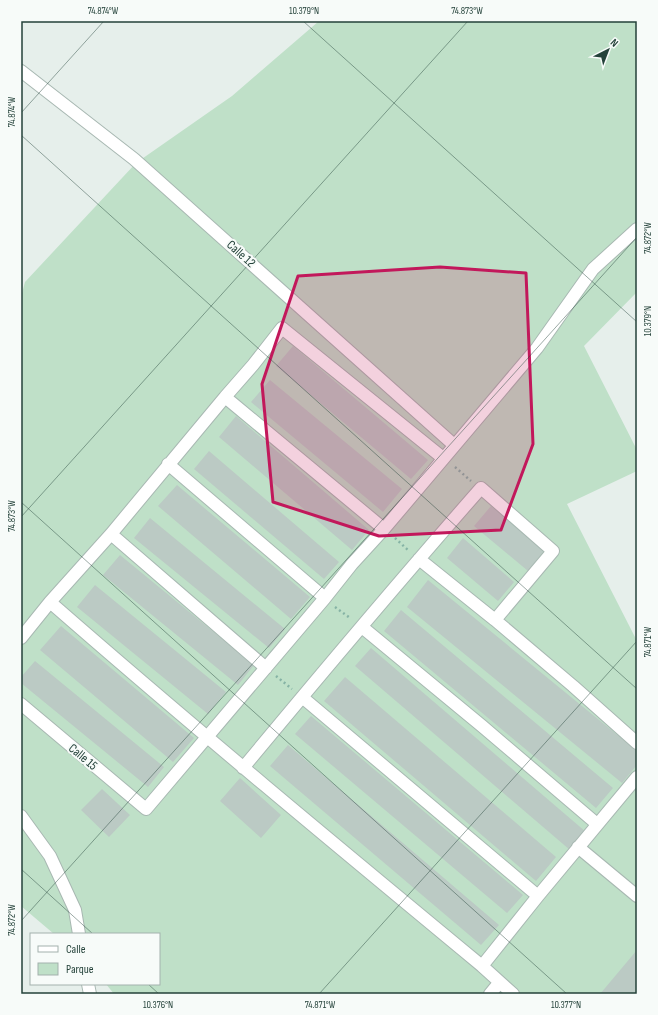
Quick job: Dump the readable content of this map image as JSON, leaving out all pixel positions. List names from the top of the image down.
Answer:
{
  "streets": {
    "street": ["Calle 12", "Calle 15"]
  },
  "legend": ["Calle", "Parque"],
  "north": "top right",
  "coordinates": [
    "74.874°W",
    "10.379°N",
    "74.873°W",
    "74.872°W",
    "74.871°W",
    "10.376°N",
    "10.377°N"
  ]
}
